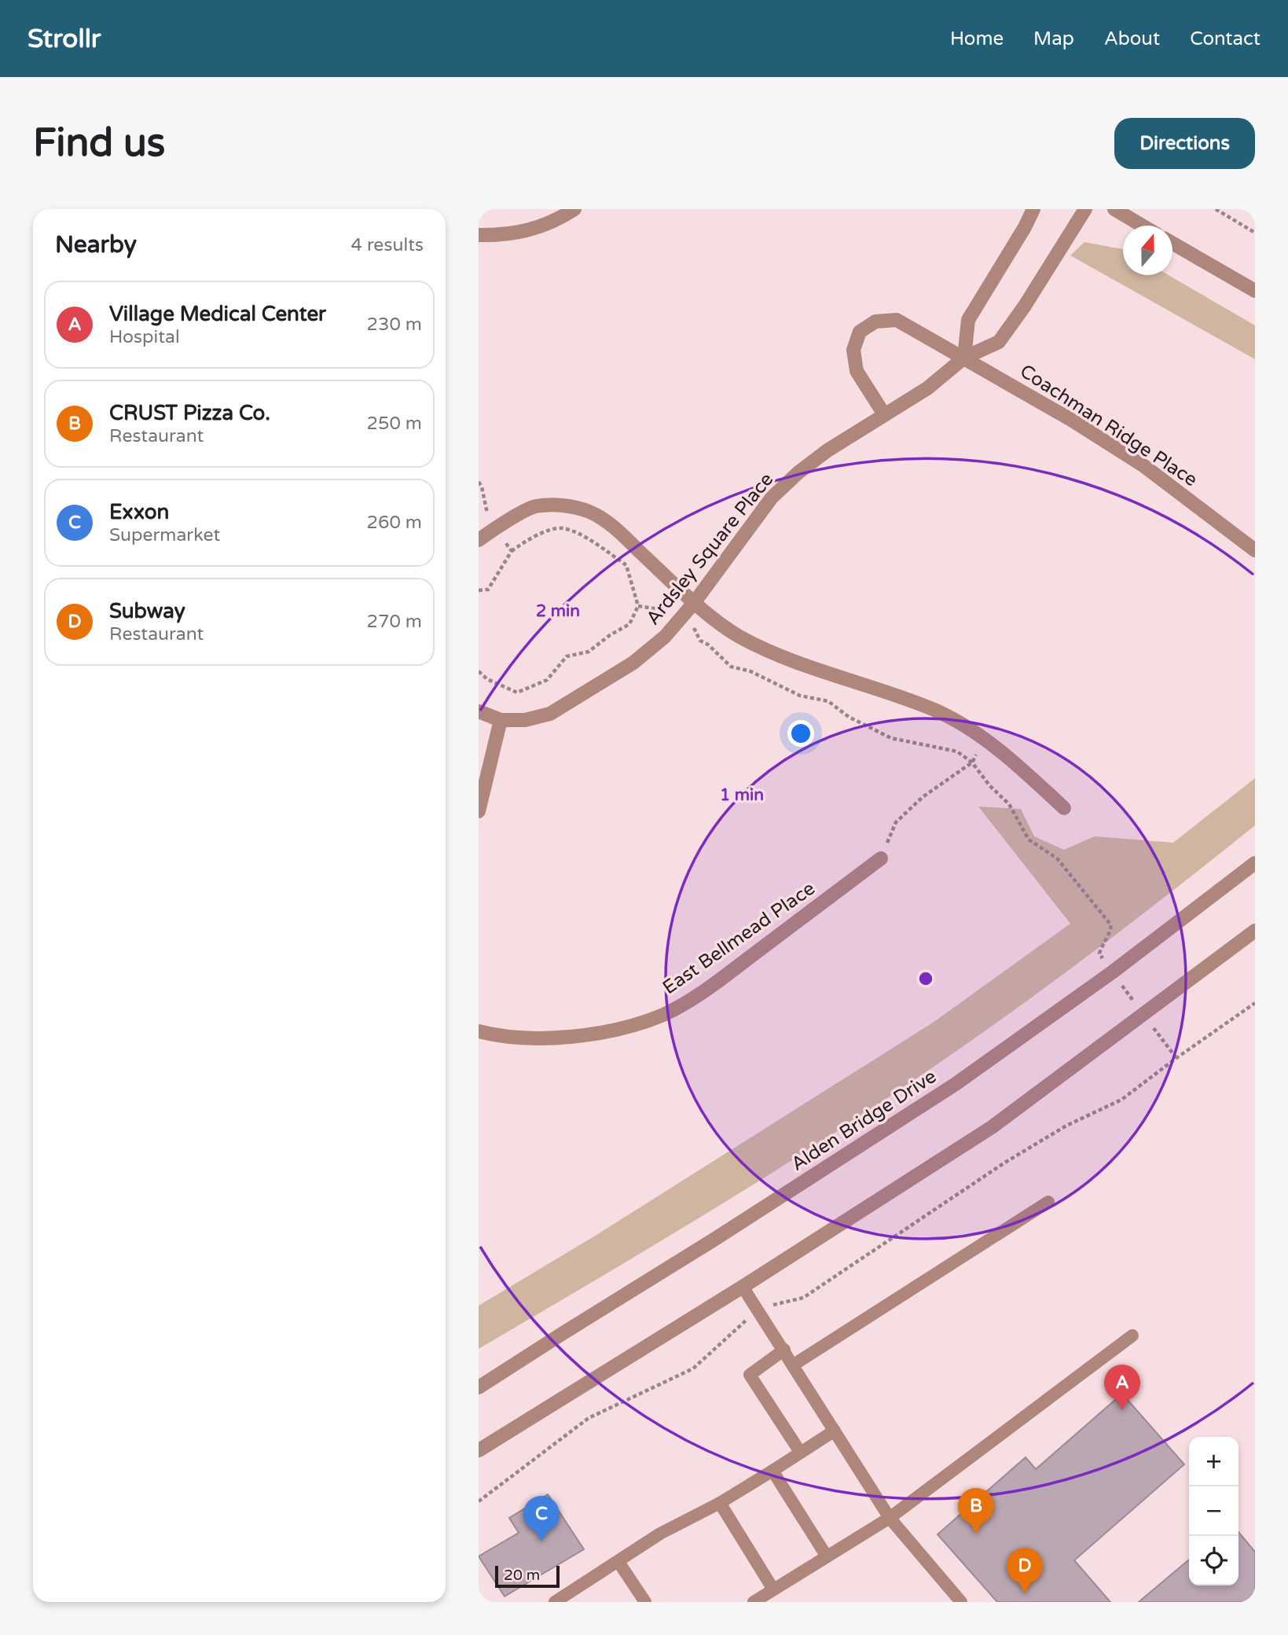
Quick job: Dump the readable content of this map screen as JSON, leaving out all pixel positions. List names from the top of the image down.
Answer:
{
  "streets": {
    "street": [
      "Coachman Ridge Place",
      "Ardsley Square Place",
      "East Bellmead Place",
      "Alden Bridge Drive"
    ]
  },
  "crossings": [
    ["Coachman Ridge Place", "Ardsley Square Place"]
  ],
  "scale_bar": "20 m",
  "north": "top",
  "page": {
    "header": "Strollr",
    "nav": [
      "Home",
      "Map",
      "About",
      "Contact"
    ],
    "buttons": "Directions",
    "title": "Find us",
    "heading": ["Nearby", "4 results"],
    "list": [
      {
        "mark": "A",
        "name": "Village Medical Center",
        "note": "Hospital",
        "value": "230 m"
      },
      {
        "mark": "B",
        "name": "CRUST Pizza Co.",
        "note": "Restaurant",
        "value": "250 m"
      },
      {
        "mark": "C",
        "name": "Exxon",
        "note": "Supermarket",
        "value": "260 m"
      },
      {
        "mark": "D",
        "name": "Subway",
        "note": "Restaurant",
        "value": "270 m"
      }
    ],
    "pins": [
      "A",
      "B",
      "C",
      "D"
    ],
    "map_buttons": ["+", "−"],
    "scale": "20 m"
  },
  "rings": ["2 min", "1 min"]
}
